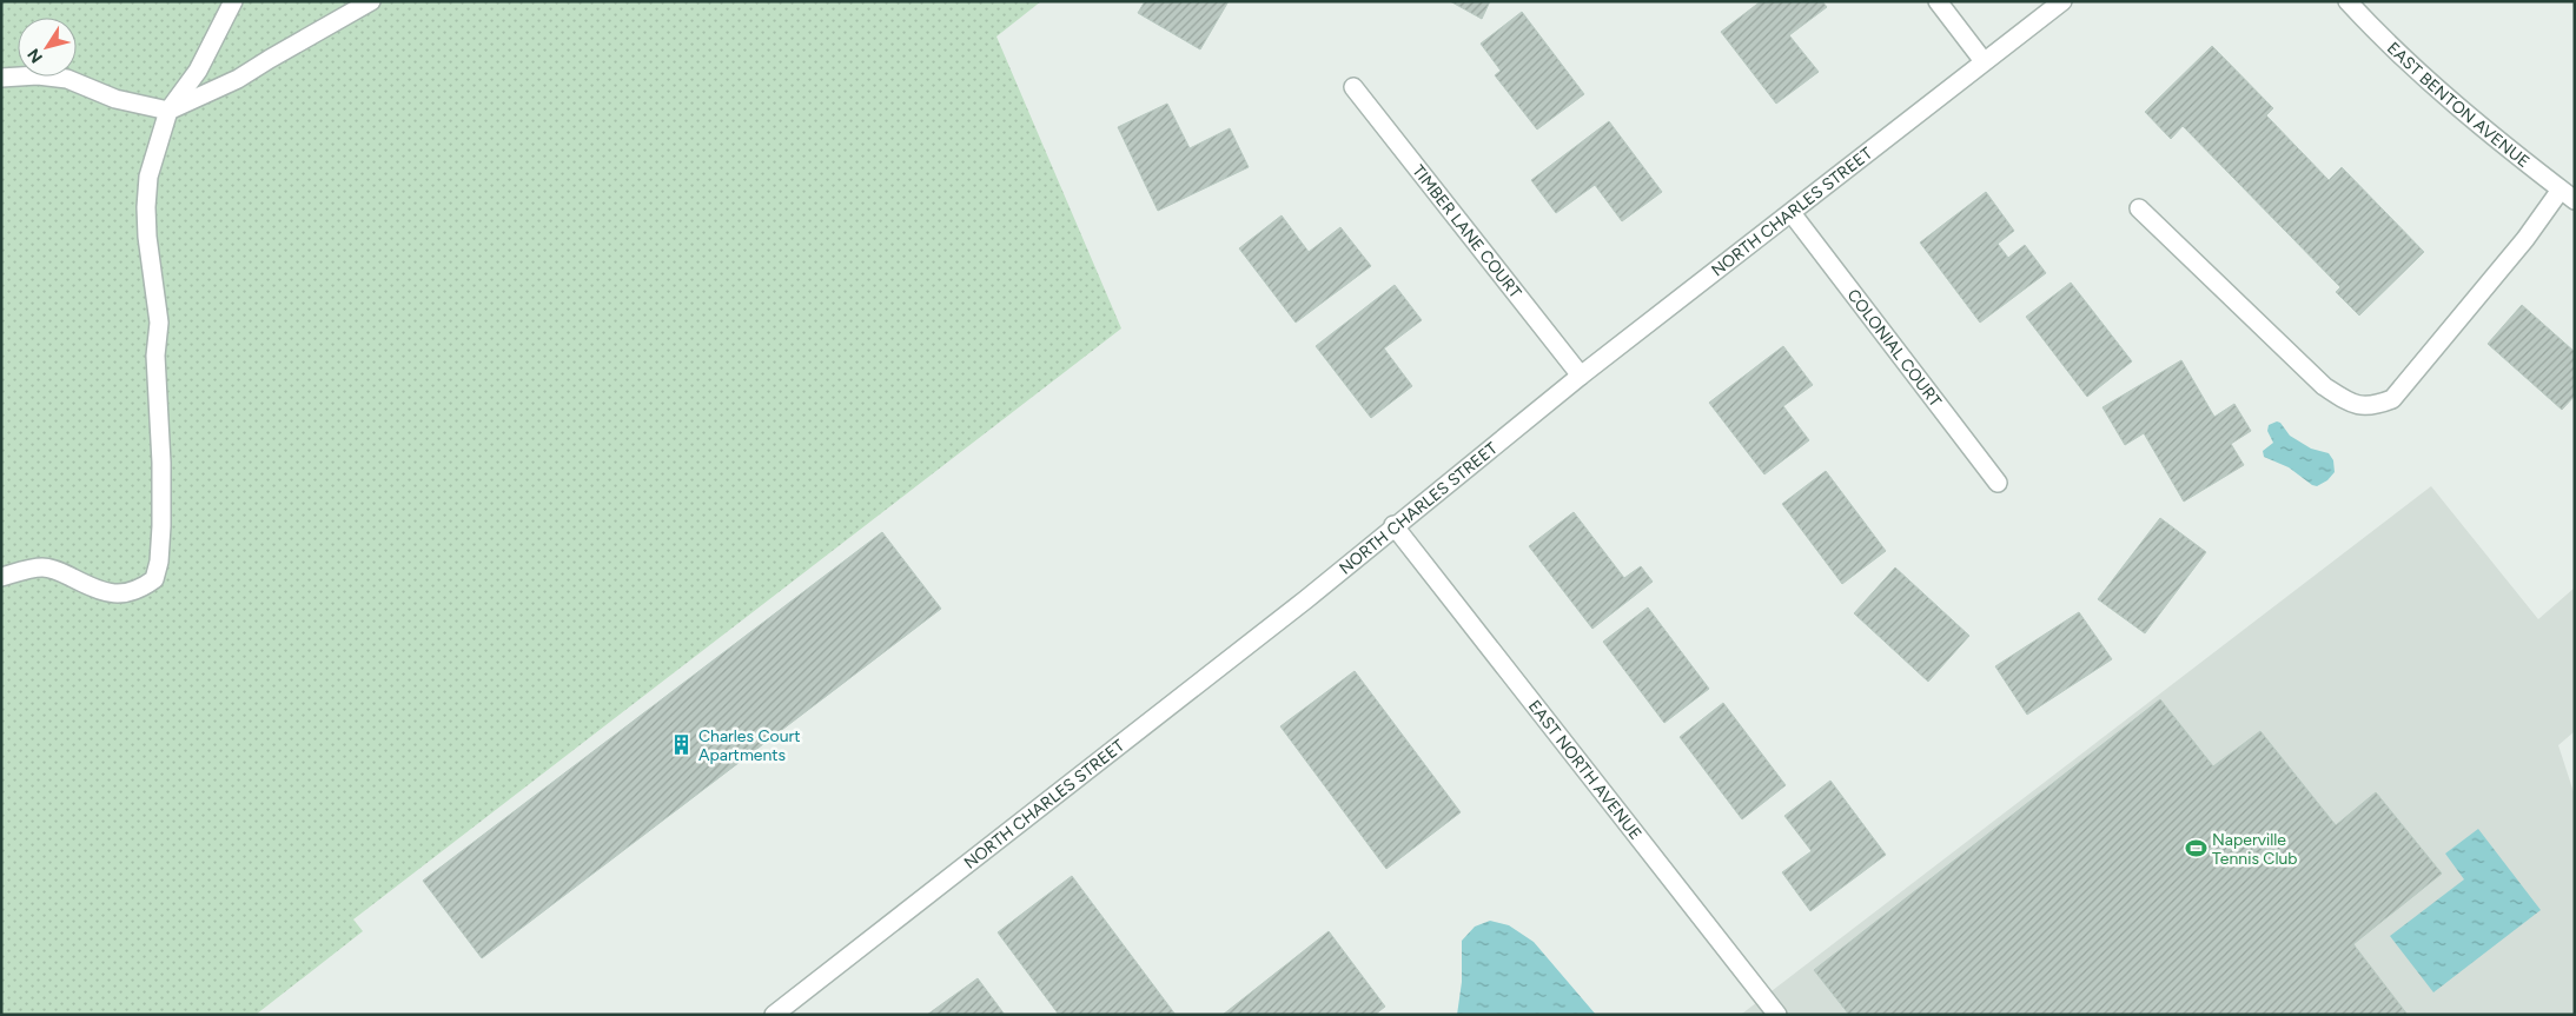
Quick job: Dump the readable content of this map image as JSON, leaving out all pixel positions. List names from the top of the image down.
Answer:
{
  "streets": {
    "street": [
      "EAST BENTON AVENUE",
      "NORTH CHARLES STREET",
      "TIMBER LANE COURT",
      "COLONIAL COURT",
      "EAST NORTH AVENUE"
    ]
  },
  "crossings": [
    ["NORTH CHARLES STREET", "TIMBER LANE COURT"],
    ["NORTH CHARLES STREET", "COLONIAL COURT"],
    ["NORTH CHARLES STREET", "EAST NORTH AVENUE"]
  ],
  "places": {
    "building": ["Charles Court Apartments"],
    "sports": ["Naperville Tennis Club"]
  },
  "north": "bottom left"
}
